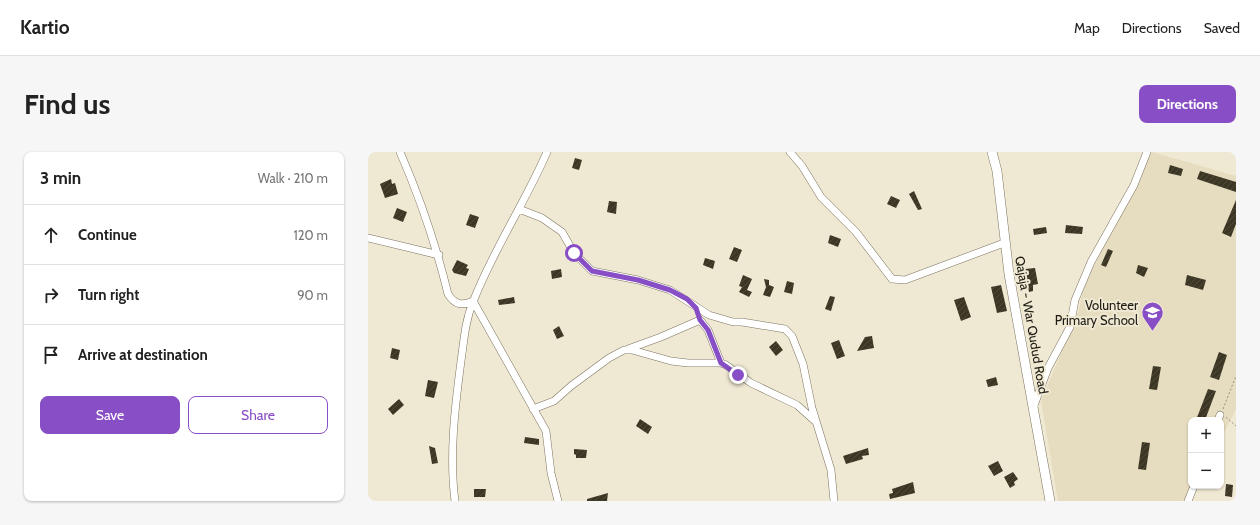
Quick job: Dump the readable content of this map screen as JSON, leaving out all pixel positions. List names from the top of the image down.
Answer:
{
  "streets": {
    "street": ["Qajaja - War Qudud Road"]
  },
  "places": {
    "school or university": ["Volunteer Primary School"]
  },
  "page": {
    "header": "Kartio",
    "nav": ["Map", "Directions", "Saved"],
    "buttons": [
      "Directions",
      ["Save", "Share"]
    ],
    "title": "Find us",
    "heading": ["3 min", "Walk · 210 m"],
    "list": [
      ["Continue", "120 m"],
      ["Turn right", "90 m"],
      "Arrive at destination"
    ],
    "map_buttons": ["+", "−"]
  }
}
